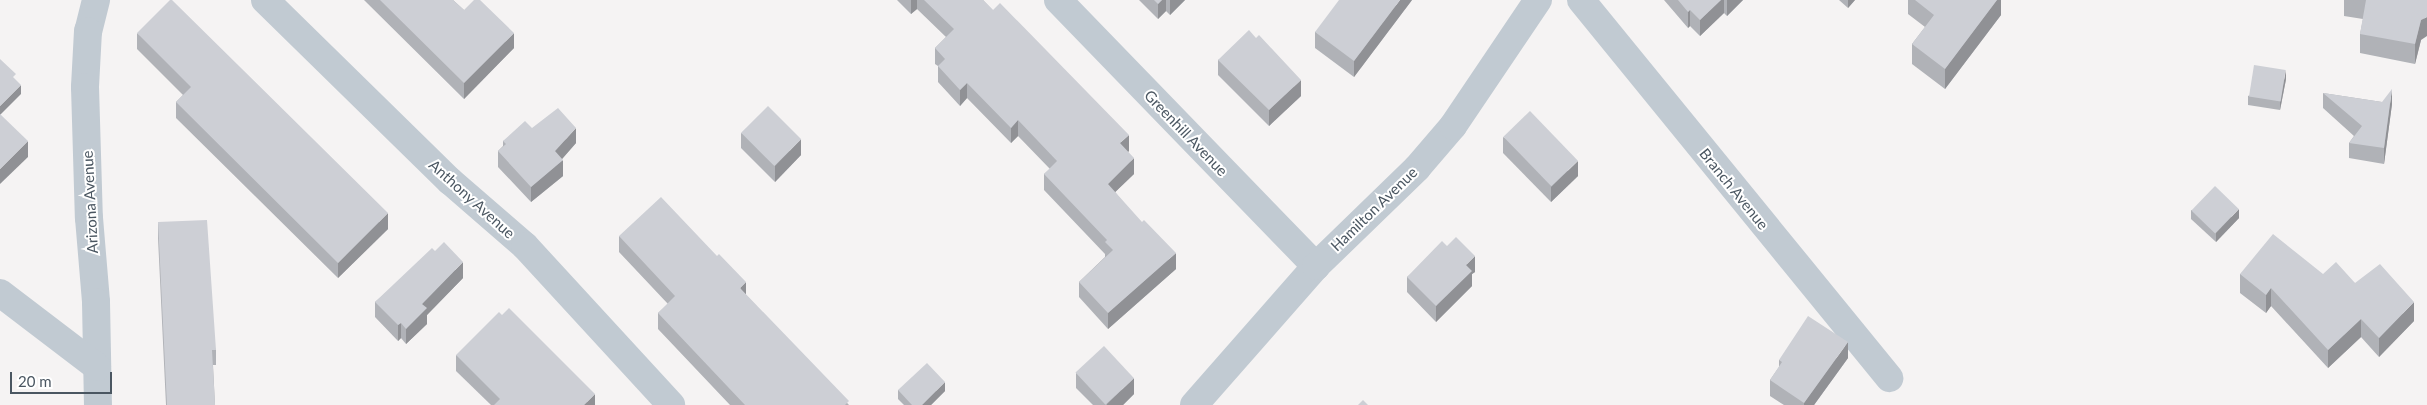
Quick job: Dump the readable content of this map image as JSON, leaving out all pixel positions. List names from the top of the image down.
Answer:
{
  "streets": {
    "street": [
      "Greenhill Avenue",
      "Branch Avenue",
      "Anthony Avenue",
      "Arizona Avenue",
      "Hamilton Avenue"
    ]
  },
  "crossings": [
    ["Greenhill Avenue", "Hamilton Avenue"]
  ],
  "scale_bar": "20 m"
}
